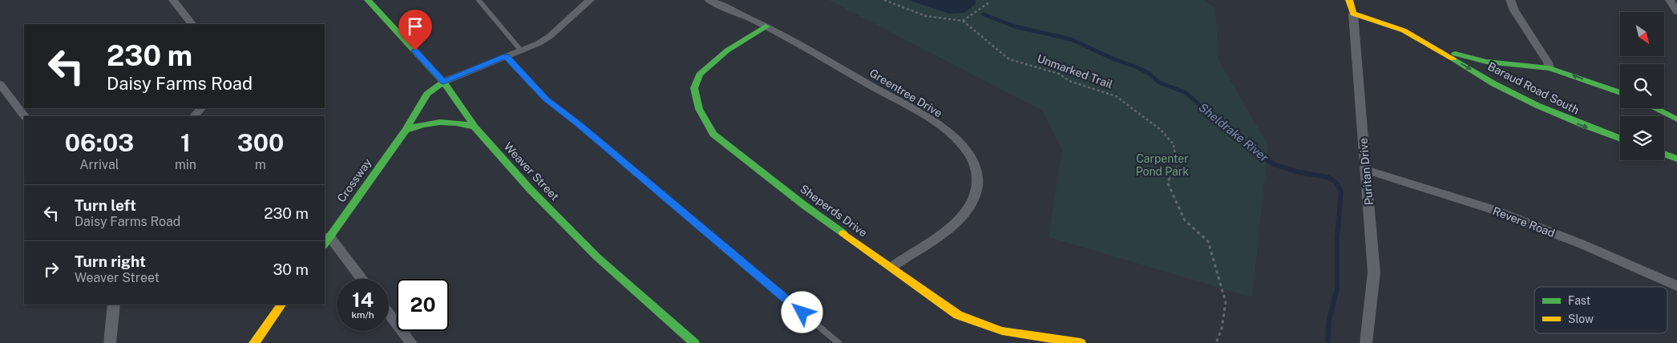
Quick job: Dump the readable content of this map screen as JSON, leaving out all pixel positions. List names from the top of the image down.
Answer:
{
  "streets": {
    "street": [
      "Baraud Road South",
      "Greentree Drive",
      "Weaver Street",
      "Puritan Drive",
      "Crossway",
      "Sheperds Drive",
      "Revere Road"
    ],
    "path": ["Unmarked Trail"]
  },
  "crossings": [
    ["Baraud Road South", "Puritan Drive"],
    ["Greentree Drive", "Sheperds Drive"],
    ["Weaver Street", "Crossway"],
    ["Puritan Drive", "Revere Road"]
  ],
  "water": ["Sheldrake River"],
  "parks": ["Carpenter Pond Park"],
  "legend": ["Fast", "Slow"],
  "north": "bottom right",
  "page": {
    "turn": ["230 m", "Daisy Farms Road"],
    "eta": [
      "06:03",
      "Arrival",
      "1",
      "min",
      "300",
      "m"
    ],
    "list": [
      {
        "name": "Turn left",
        "note": "Daisy Farms Road",
        "value": "230 m"
      },
      {
        "name": "Turn right",
        "note": "Weaver Street",
        "value": "30 m"
      }
    ],
    "speed": "14 km/h",
    "limit": "20"
  }
}
